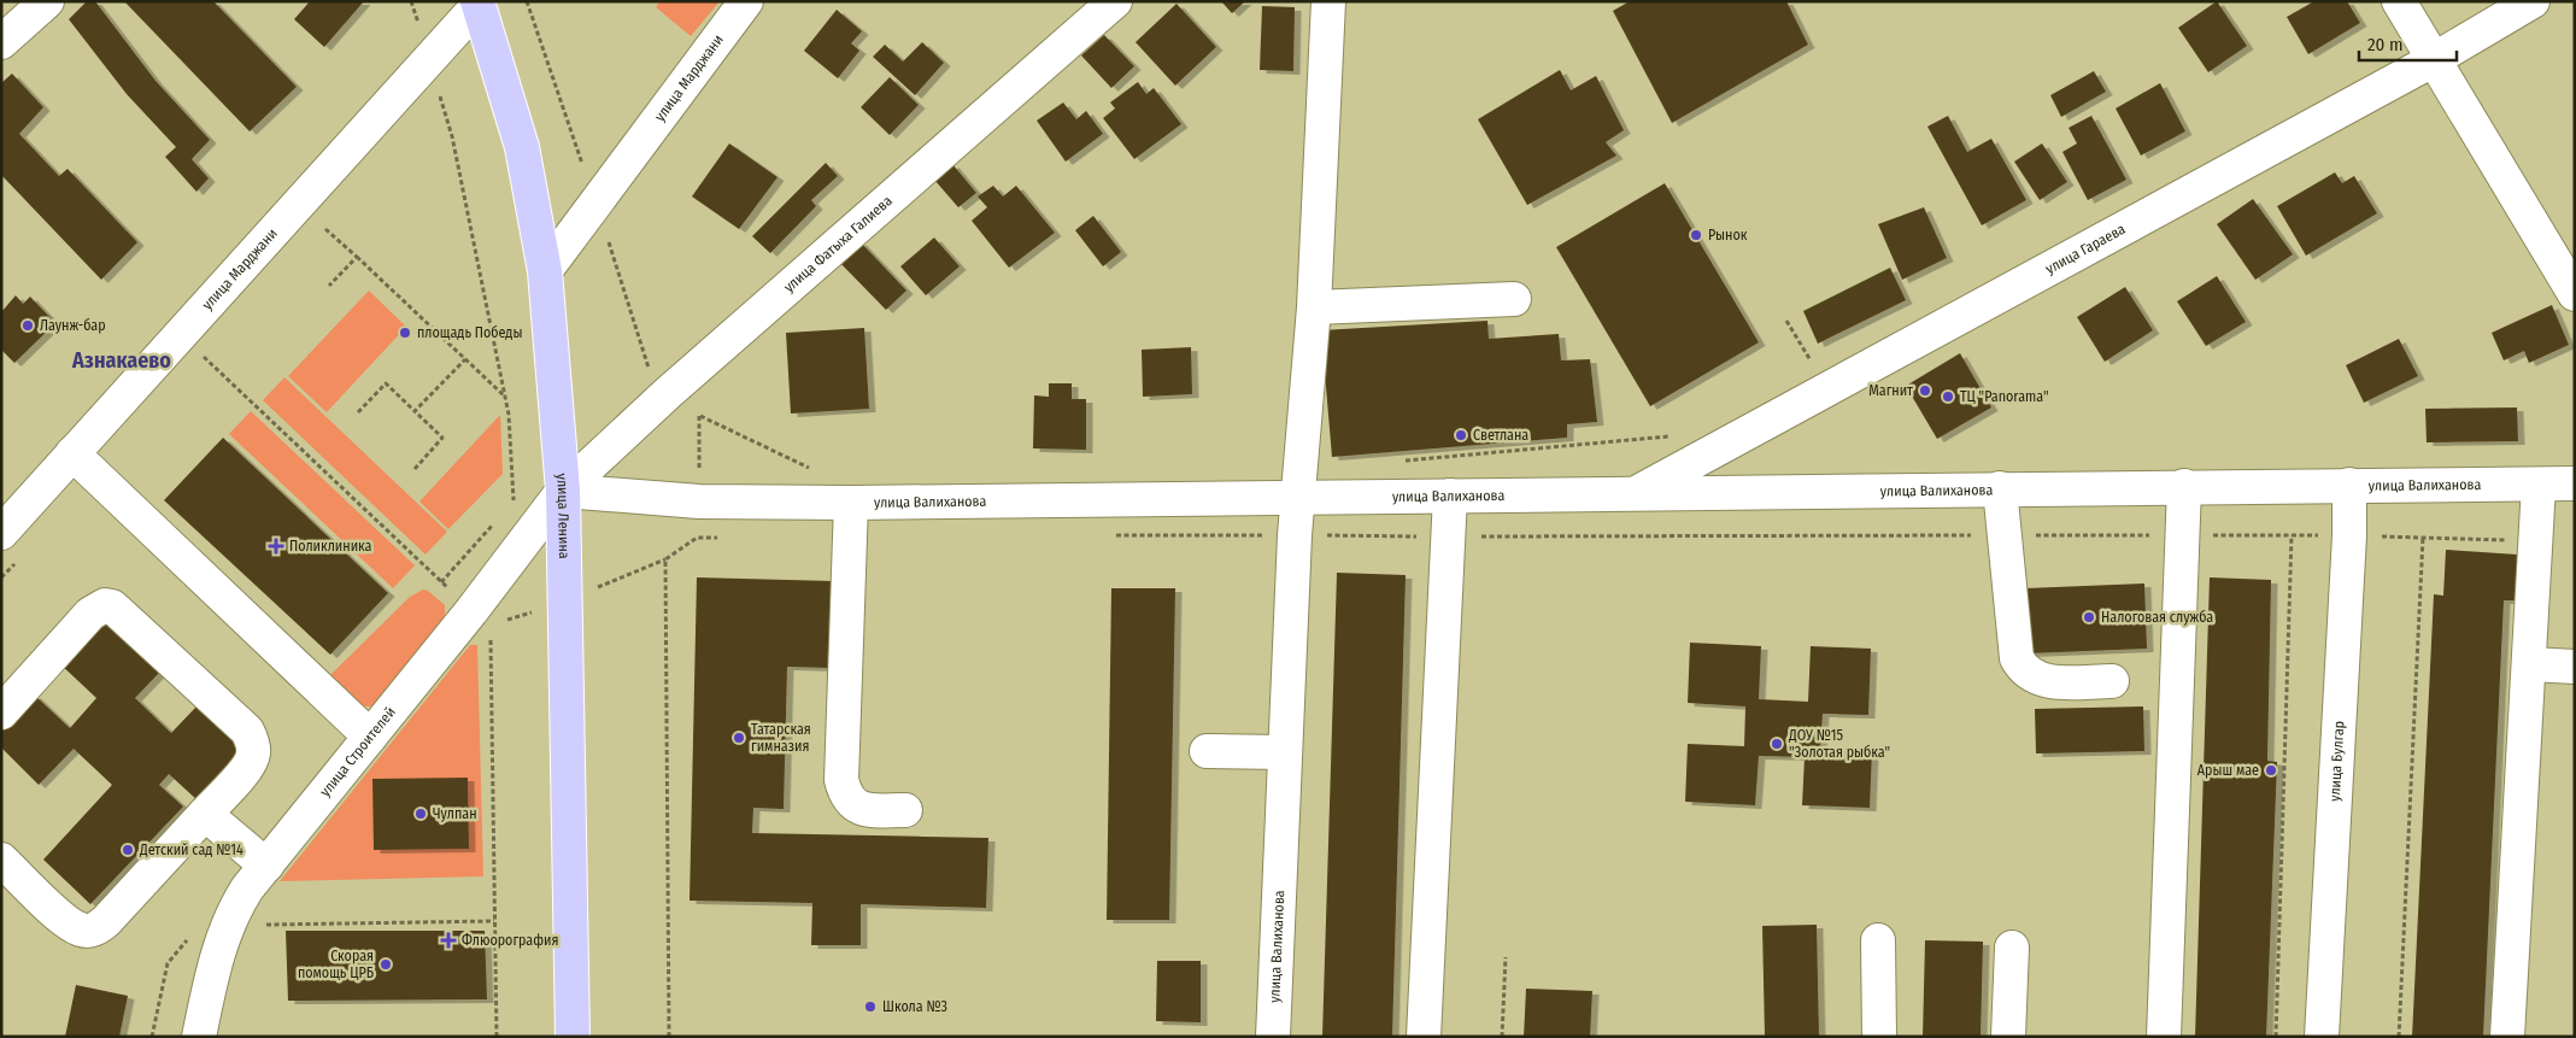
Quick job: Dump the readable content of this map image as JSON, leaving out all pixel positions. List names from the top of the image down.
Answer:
{
  "streets": {
    "main road": ["улица Ленина"],
    "street": [
      "улица Марджани",
      "улица Фатыха Галиева",
      "улица Гараева",
      "улица Валиханова",
      "улица Строителей",
      "улица Булгар"
    ]
  },
  "crossings": [
    ["улица Марджани", "улица Ленина"],
    ["улица Фатыха Галиева", "улица Валиханова"],
    ["улица Фатыха Галиева", "улица Ленина"],
    ["улица Фатыха Галиева", "улица Строителей"],
    ["улица Гараева", "улица Валиханова"],
    ["улица Валиханова", "улица Ленина"],
    ["улица Валиханова", "улица Строителей"],
    ["улица Валиханова", "улица Булгар"],
    ["улица Ленина", "улица Строителей"]
  ],
  "districts": ["Азнакаево"],
  "places": {
    "other": [
      "Рынок",
      "Лаунж-бар",
      "площадь Победы",
      "Магнит",
      "ТЦ \"Panorama\"",
      "Светлана",
      "Налоговая служба",
      "Татарская гимназия",
      "ДОУ №15 \"Золотая рыбка\"",
      "Арыш мае",
      "Чулпан",
      "Детский сад №14",
      "Скорая помощь ЦРБ",
      "Школа №3"
    ],
    "health": ["Поликлиника", "Флюорография"]
  },
  "scale_bar": "20 m"
}
